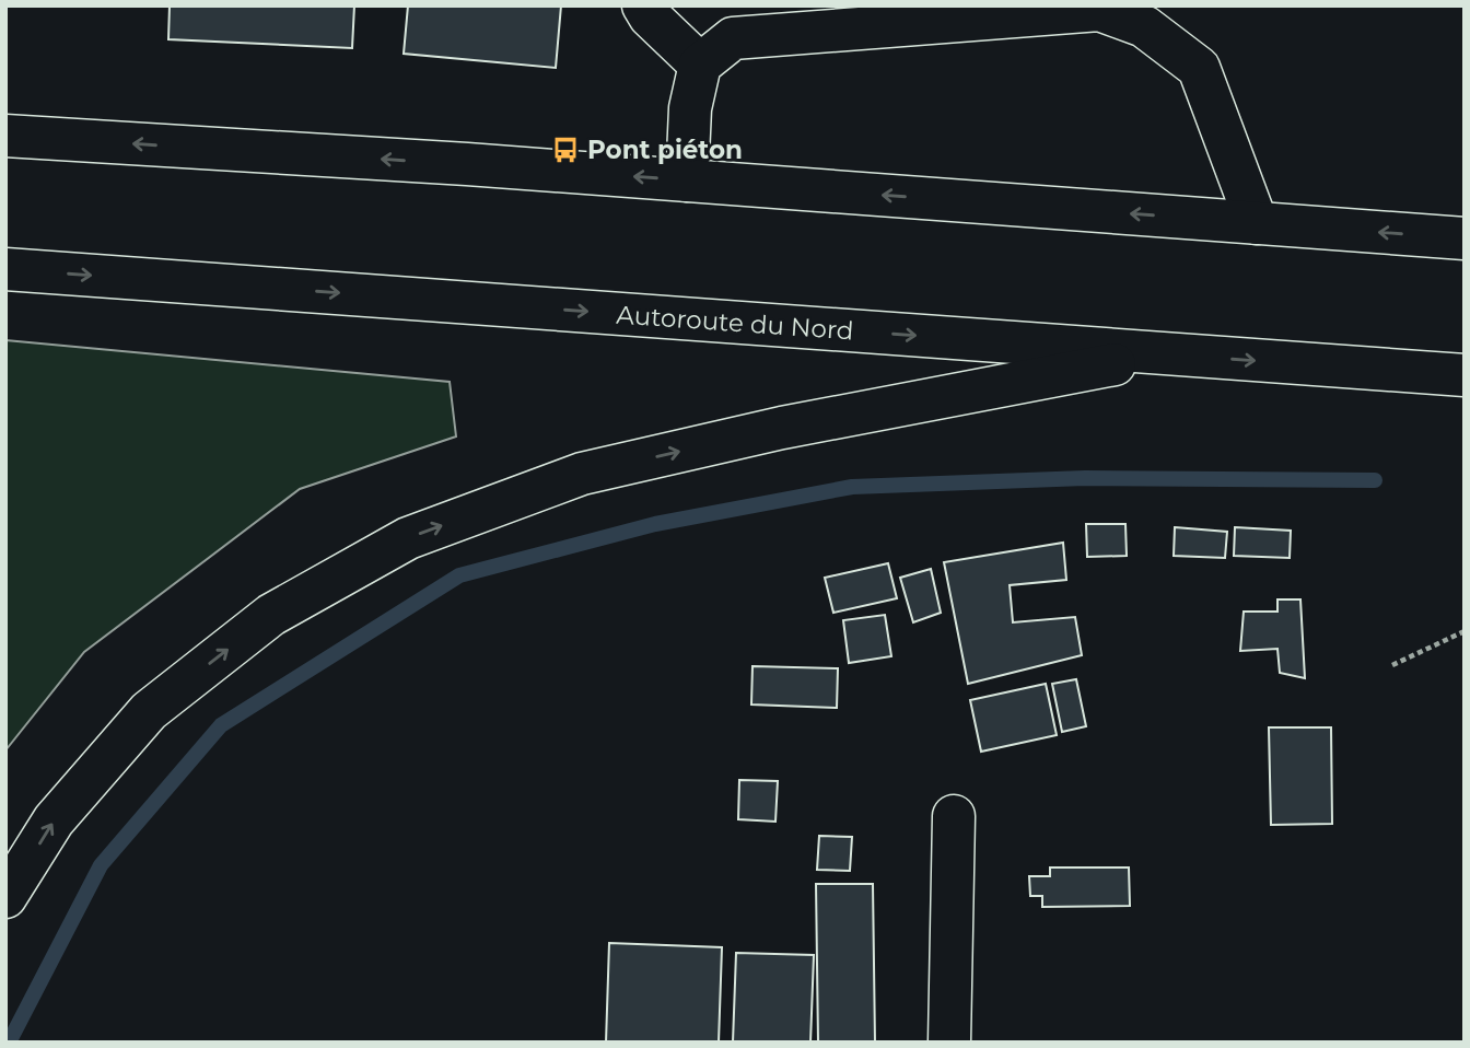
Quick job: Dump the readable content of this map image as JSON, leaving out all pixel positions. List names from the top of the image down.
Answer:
{
  "streets": {
    "main road": ["Autoroute du Nord"]
  },
  "places": {
    "bus stop": ["Pont piéton"]
  }
}
